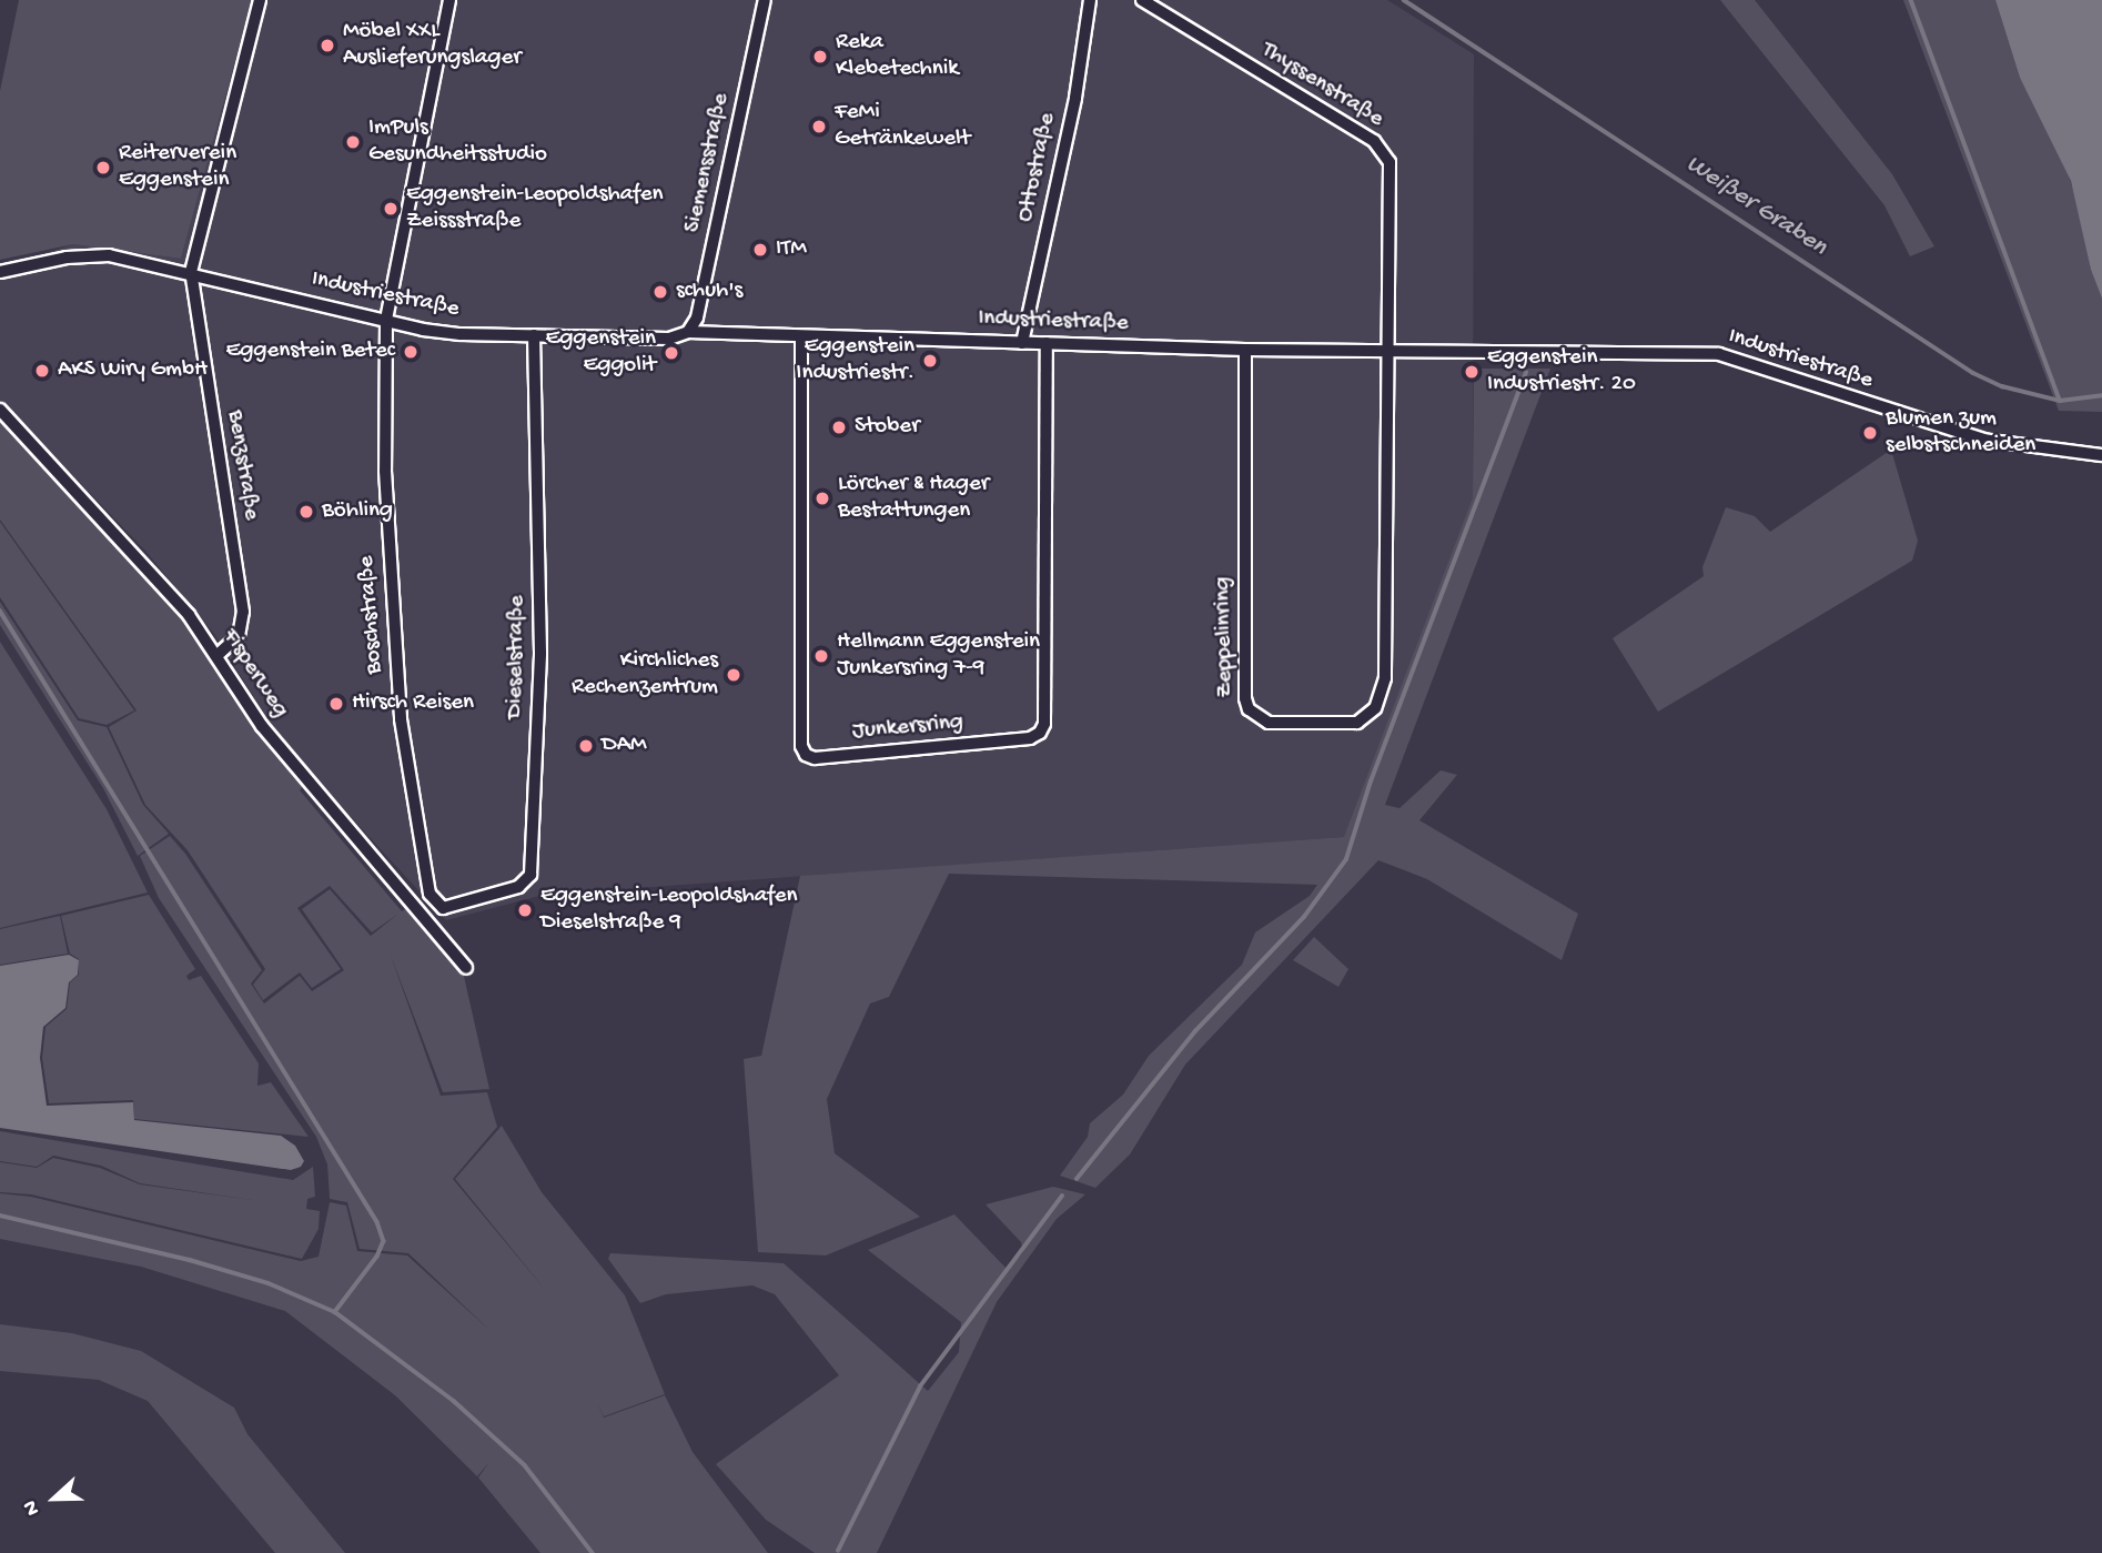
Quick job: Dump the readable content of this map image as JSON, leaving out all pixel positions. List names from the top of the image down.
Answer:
{
  "streets": {
    "street": [
      "Thyssenstraße",
      "Siemensstraße",
      "Ottostraße",
      "Industriestraße",
      "Benzstraße",
      "Boschstraße",
      "Zeppelinring",
      "Dieselstraße",
      "Fisperweg",
      "Junkersring"
    ]
  },
  "crossings": [
    ["Thyssenstraße", "Industriestraße"],
    ["Thyssenstraße", "Zeppelinring"],
    ["Siemensstraße", "Industriestraße"],
    ["Ottostraße", "Industriestraße"],
    ["Industriestraße", "Benzstraße"],
    ["Industriestraße", "Boschstraße"],
    ["Industriestraße", "Zeppelinring"],
    ["Industriestraße", "Dieselstraße"],
    ["Industriestraße", "Junkersring"],
    ["Benzstraße", "Fisperweg"],
    ["Boschstraße", "Dieselstraße"]
  ],
  "water": ["Weißer Graben"],
  "places": [
    "Möbel XXL Auslieferungslager",
    "Reka Klebetechnik",
    "FeMi Getränkewelt",
    "ImPuls Gesundheitsstudio",
    "Reiterverein Eggenstein",
    "Eggenstein-Leopoldshafen Zeissstraße",
    "ITM",
    "schuh's",
    "Eggenstein Betec",
    "Eggenstein Eggolit",
    "Eggenstein Industriestr.",
    "AKS Wiry GmbH",
    "Eggenstein Industriestr. 20",
    "Stober",
    "Blumen zum selbstschneiden",
    "Lörcher & Hager Bestattungen",
    "Böhling",
    "Hellmann Eggenstein Junkersring 7-9",
    "Kirchliches Rechenzentrum",
    "Hirsch Reisen",
    "DAM",
    "Eggenstein-Leopoldshafen Dieselstraße 9"
  ],
  "north": "left"
}
